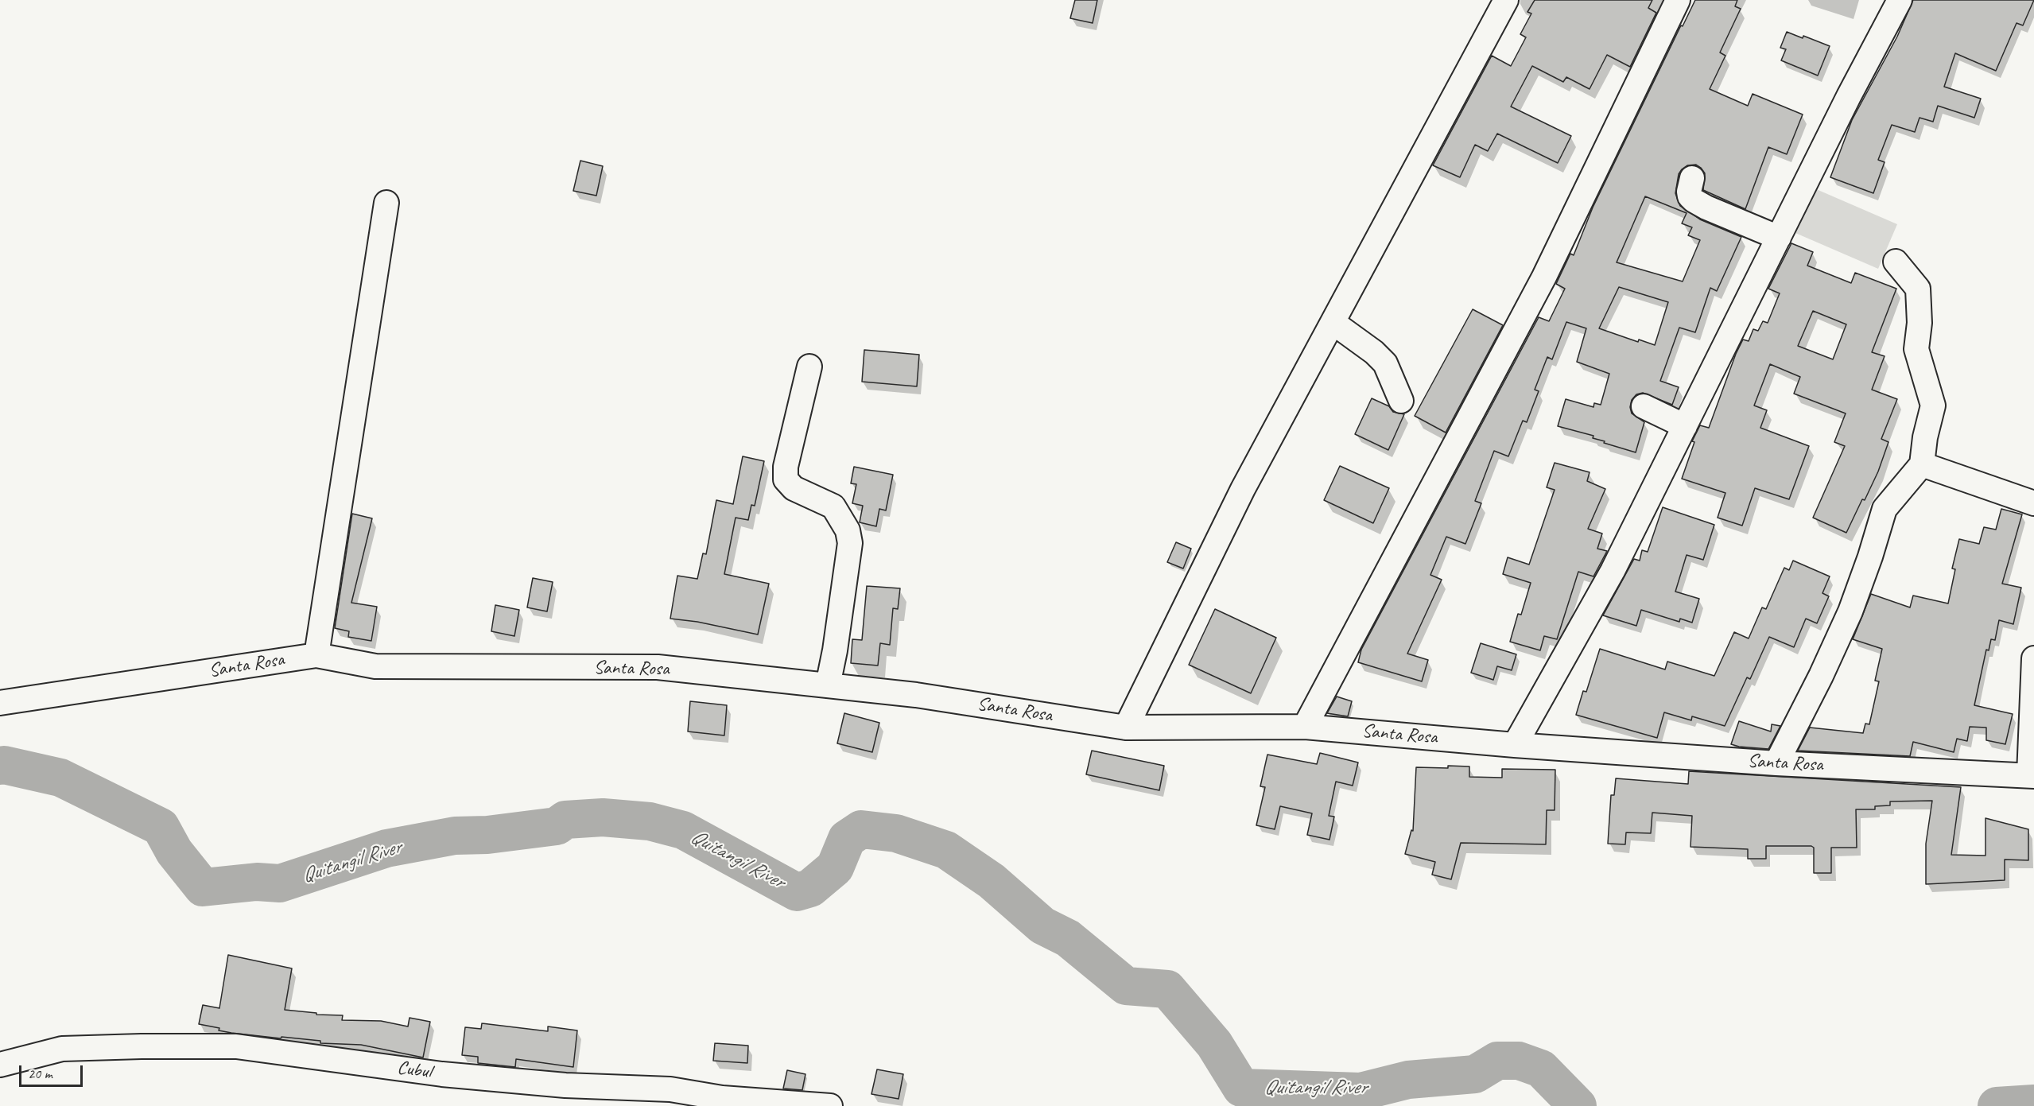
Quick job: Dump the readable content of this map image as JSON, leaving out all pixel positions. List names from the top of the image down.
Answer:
{
  "streets": {
    "street": ["Santa Rosa", "Cubul"]
  },
  "water": ["Quitangil River"],
  "scale_bar": "20 m"
}
